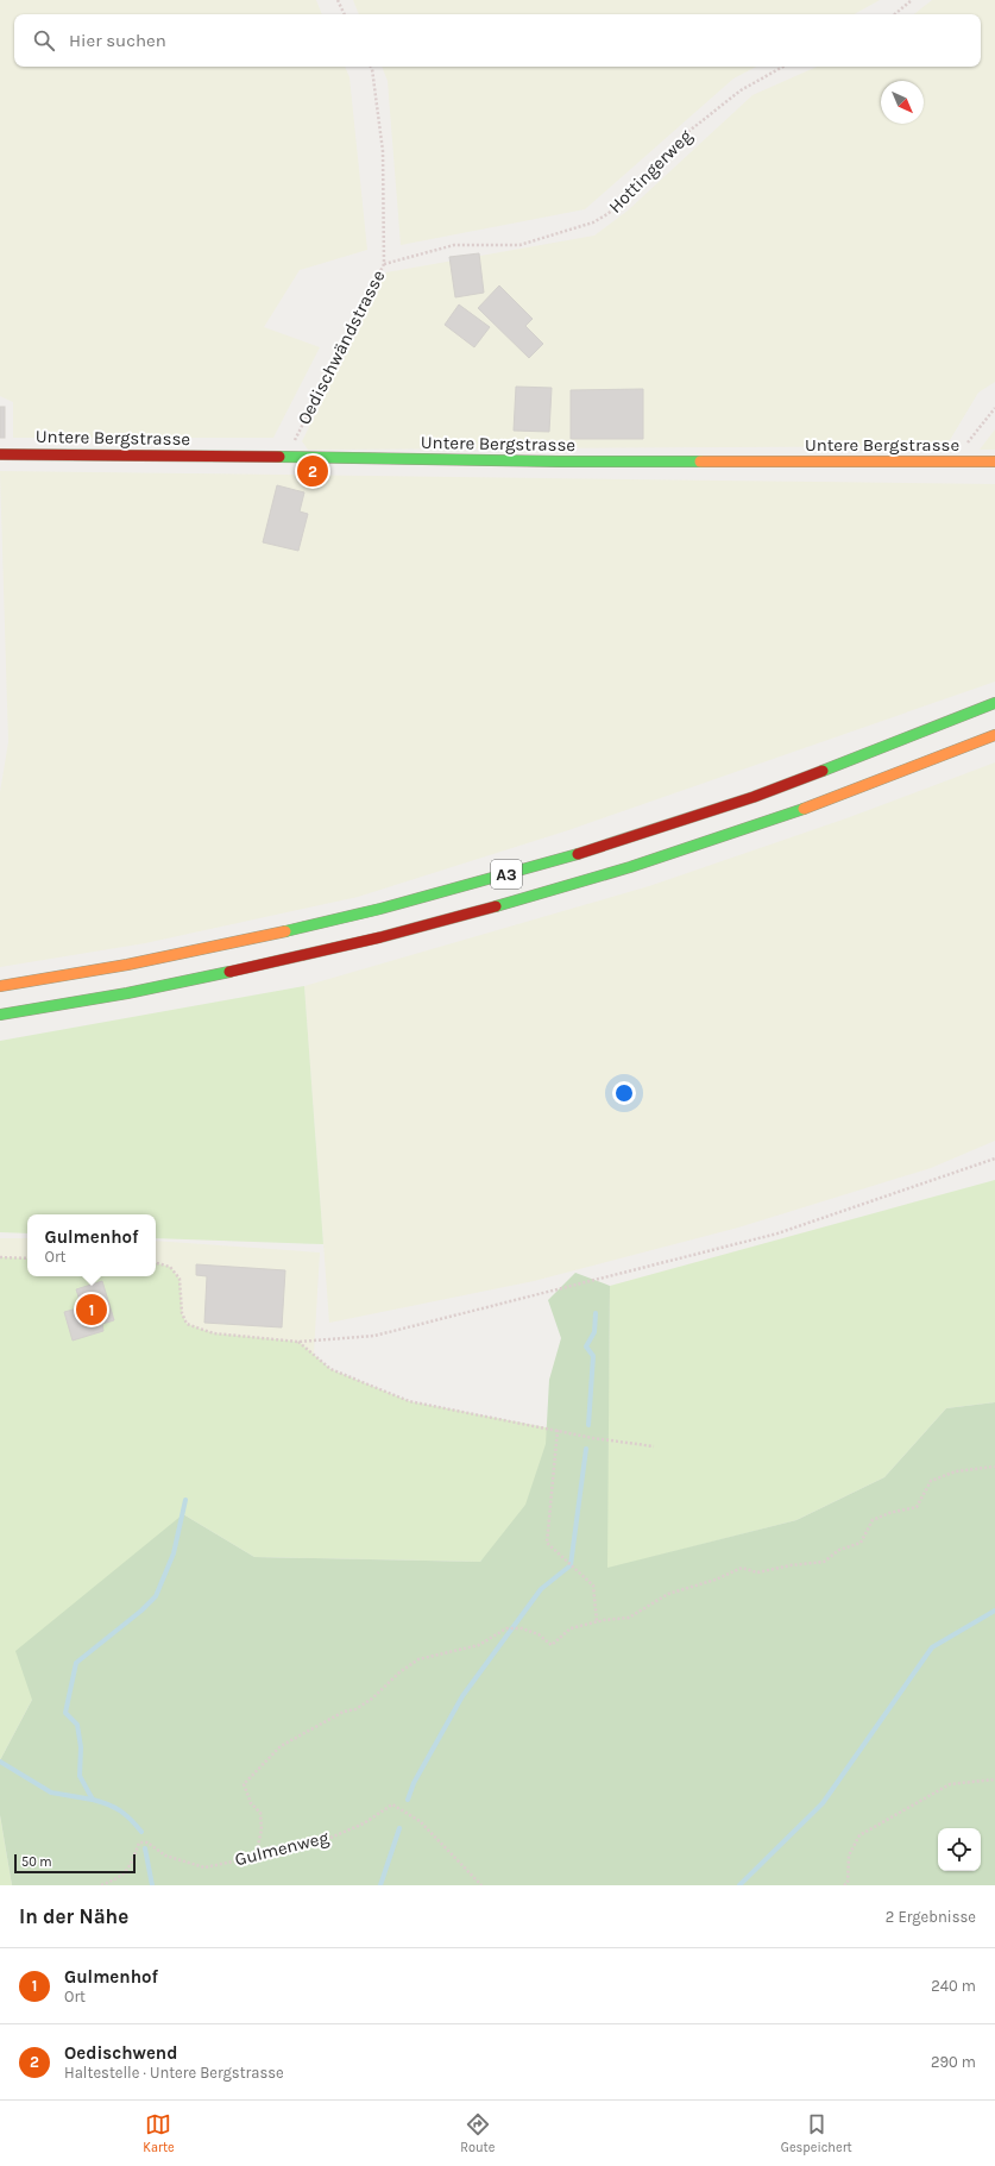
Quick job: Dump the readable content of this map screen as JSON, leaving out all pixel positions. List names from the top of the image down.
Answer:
{
  "streets": {
    "main road": ["Untere Bergstrasse", "A3"],
    "path": ["Hottingerweg", "Oedischwändstrasse", "Gulmenweg"]
  },
  "crossings": [
    ["Hottingerweg", "Oedischwändstrasse"],
    ["Oedischwändstrasse", "Untere Bergstrasse"]
  ],
  "scale_bar": "50 m",
  "north": "bottom right",
  "page": {
    "search": "Hier suchen",
    "pins": ["2", "1"],
    "popup": ["Gulmenhof", "Ort"],
    "scale": "50 m",
    "heading": ["In der Nähe", "2 Ergebnisse"],
    "list": [
      {
        "mark": "1",
        "name": "Gulmenhof",
        "note": "Ort",
        "value": "240 m"
      },
      {
        "mark": "2",
        "name": "Oedischwend",
        "note": "Haltestelle · Untere Bergstrasse",
        "value": "290 m"
      }
    ],
    "nav": ["Karte", "Route", "Gespeichert"]
  }
}
